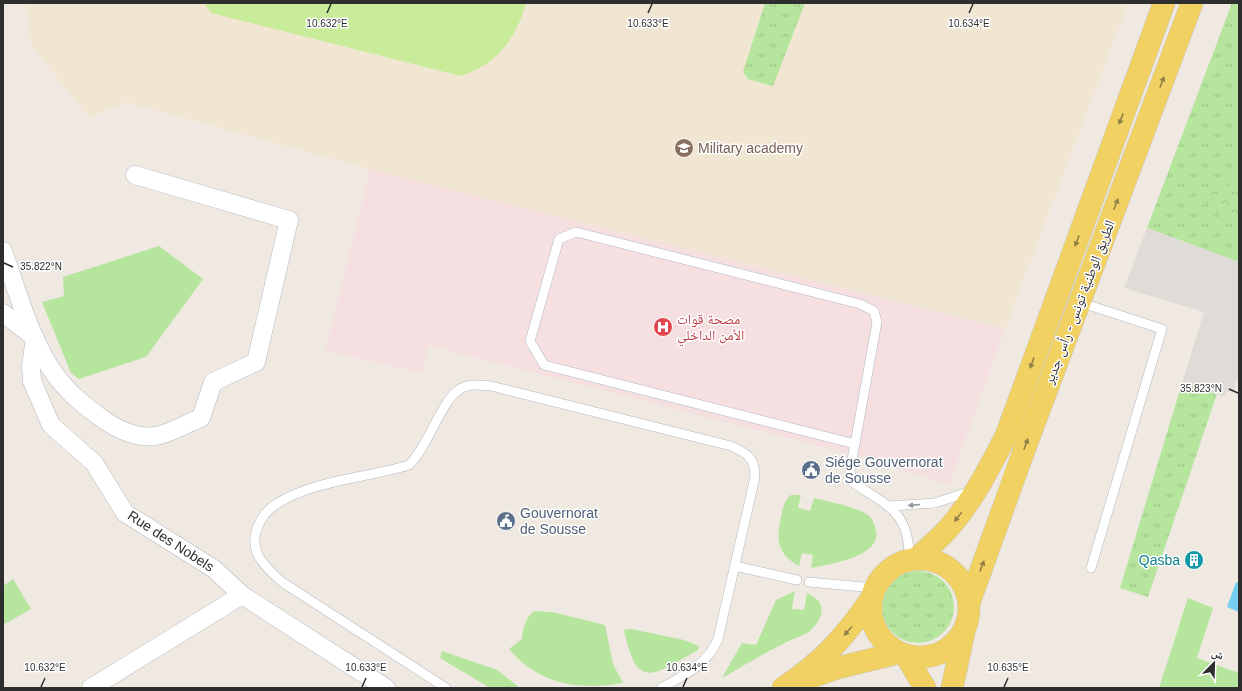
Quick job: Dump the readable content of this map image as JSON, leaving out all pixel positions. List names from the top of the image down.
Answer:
{
  "streets": {
    "main road": ["الطريق الوطنية تونس - رأس جدير"],
    "street": ["Rue des Nobels"]
  },
  "places": {
    "school or university": ["Military academy"],
    "hospital": ["مصحة قوات الأمن الداخلي"],
    "public building": ["Siége Gouvernorat de Sousse", "Gouvernorat de Sousse"],
    "building": ["Qasba"]
  },
  "north": "top right",
  "coordinates": [
    "10.632°E",
    "10.633°E",
    "10.634°E",
    "35.822°N",
    "35.823°N",
    "10.635°E"
  ]
}
